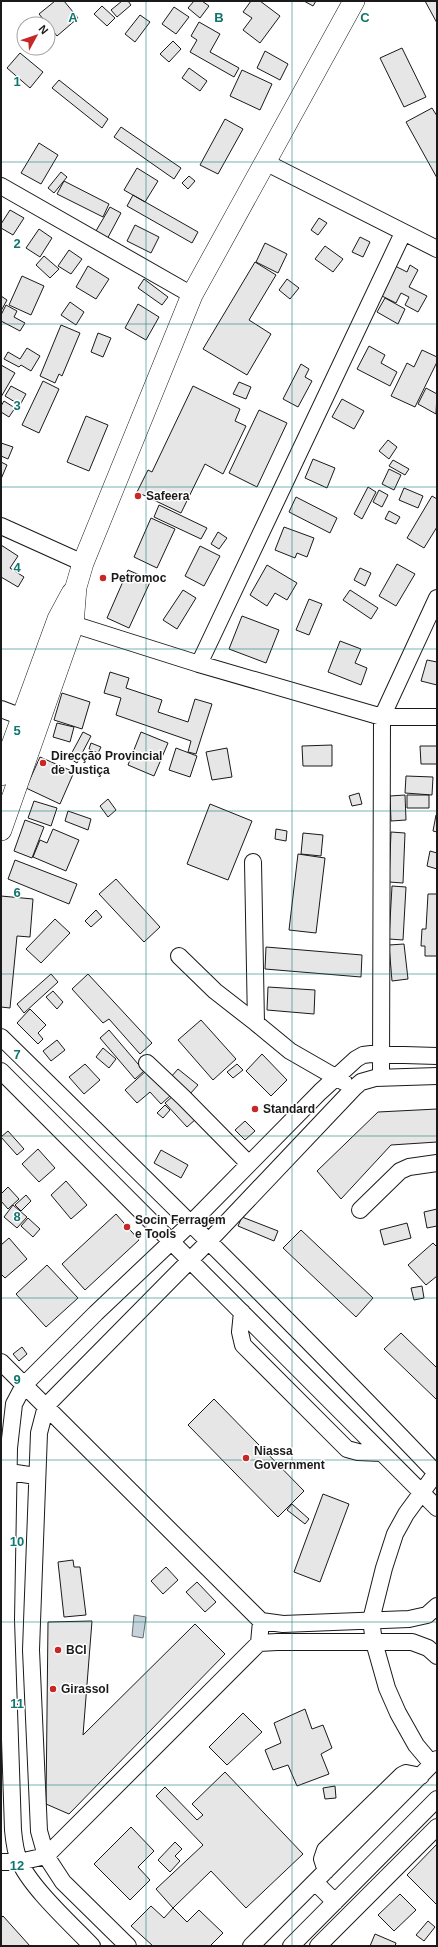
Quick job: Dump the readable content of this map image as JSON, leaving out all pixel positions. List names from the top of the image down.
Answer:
{
  "places": [
    "Safeera",
    "Petromoc",
    "Direcção Provincial de Justiça",
    "Standard",
    "Socin Ferragem e Tools",
    "Niassa Government",
    "BCI",
    "Girassol"
  ],
  "north": "top right",
  "grid": {
    "columns": ["A", "B", "C"],
    "rows": [
      "1",
      "2",
      "3",
      "4",
      "5",
      "6",
      "7",
      "8",
      "9",
      "10",
      "11",
      "12"
    ]
  }
}
